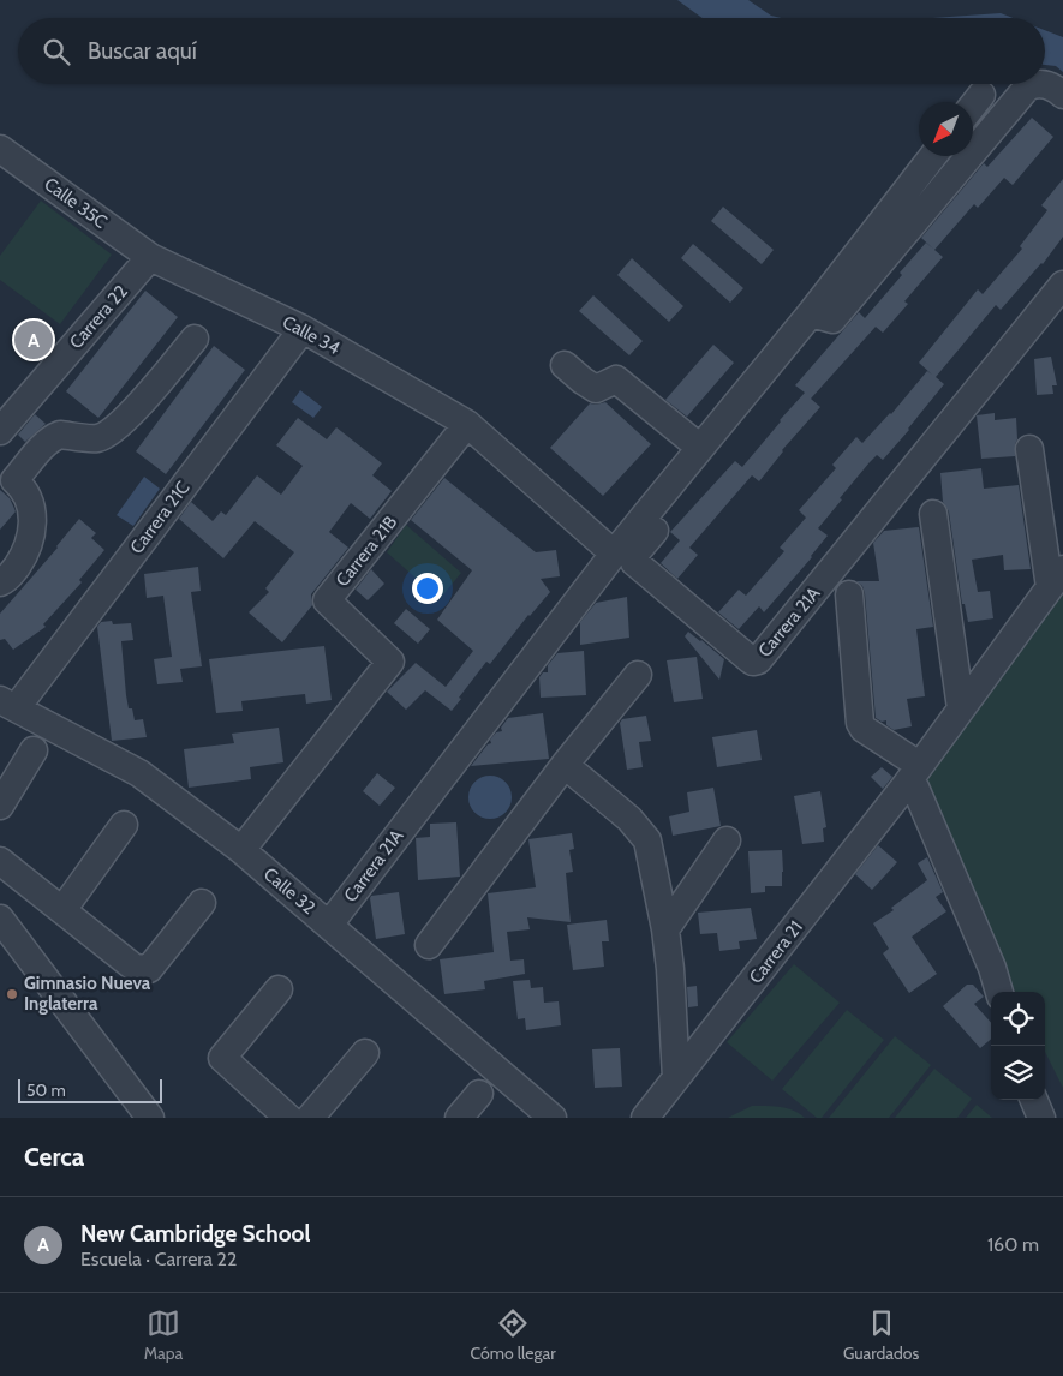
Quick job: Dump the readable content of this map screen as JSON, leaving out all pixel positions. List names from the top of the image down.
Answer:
{
  "streets": {
    "street": [
      "Calle 35C",
      "Carrera 22",
      "Calle 34",
      "Carrera 21C",
      "Carrera 21B",
      "Carrera 21A",
      "Calle 32",
      "Carrera 21"
    ]
  },
  "crossings": [
    ["Calle 35C", "Carrera 22"],
    ["Calle 35C", "Calle 34"],
    ["Carrera 22", "Calle 34"],
    ["Calle 34", "Carrera 21C"],
    ["Calle 34", "Carrera 21B"],
    ["Carrera 21C", "Calle 32"],
    ["Carrera 21B", "Calle 32"],
    ["Carrera 21A", "Calle 32"]
  ],
  "places": ["Gimnasio Nueva Inglaterra"],
  "scale_bar": "50 m",
  "north": "bottom left",
  "page": {
    "search": "Buscar aquí",
    "pins": "A",
    "scale": "50 m",
    "heading": "Cerca",
    "list": [
      {
        "mark": "A",
        "name": "New Cambridge School",
        "note": "Escuela · Carrera 22",
        "value": "160 m"
      }
    ],
    "nav": ["Mapa", "Cómo llegar", "Guardados"]
  }
}
